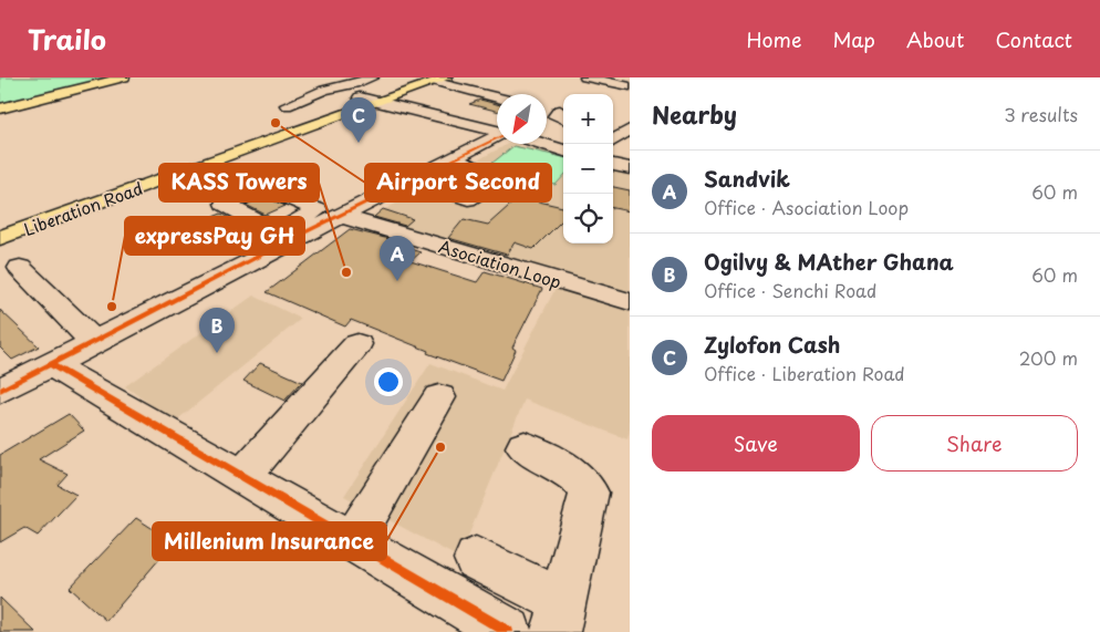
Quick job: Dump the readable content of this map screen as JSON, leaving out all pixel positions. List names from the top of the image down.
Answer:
{
  "streets": {
    "main road": ["Liberation Road"],
    "street": ["Asociation Loop"]
  },
  "places": [
    "Airport Second",
    "KASS Towers",
    "expressPay GH",
    "Millenium Insurance"
  ],
  "north": "bottom left",
  "page": {
    "header": "Trailo",
    "nav": [
      "Home",
      "Map",
      "About",
      "Contact"
    ],
    "heading": ["Nearby", "3 results"],
    "map_buttons": ["+", "−"],
    "pins": ["C", "A", "B"],
    "list": [
      {
        "mark": "A",
        "name": "Sandvik",
        "note": "Office · Asociation Loop",
        "value": "60 m"
      },
      {
        "mark": "B",
        "name": "Ogilvy & MAther Ghana",
        "note": "Office · Senchi Road",
        "value": "60 m"
      },
      {
        "mark": "C",
        "name": "Zylofon Cash",
        "note": "Office · Liberation Road",
        "value": "200 m"
      }
    ],
    "buttons": ["Save", "Share"]
  }
}
